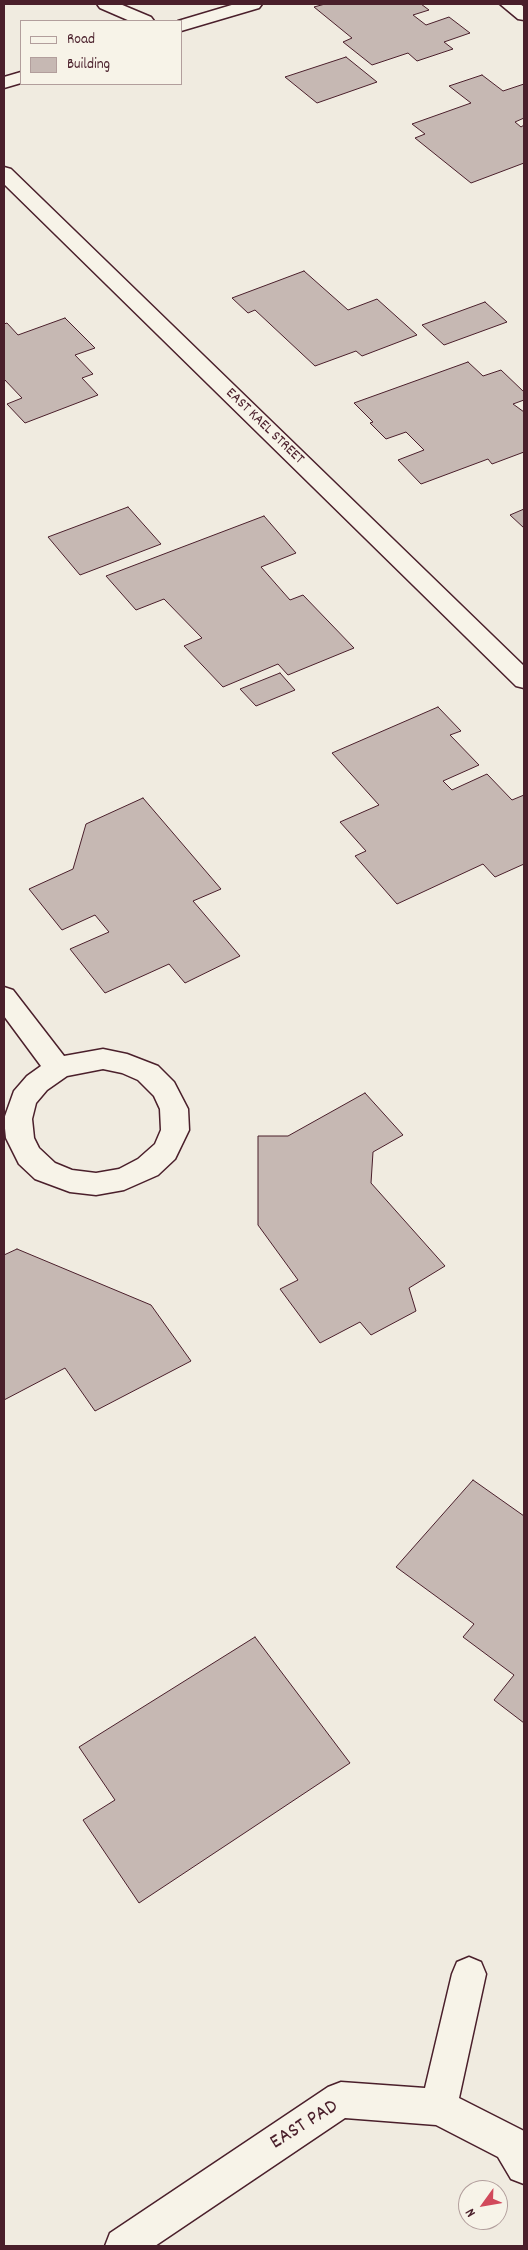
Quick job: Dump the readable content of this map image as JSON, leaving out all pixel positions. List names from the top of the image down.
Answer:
{
  "streets": {
    "street": ["EAST KAEL STREET", "EAST PAD"]
  },
  "legend": ["Road", "Building"],
  "north": "bottom left"
}
